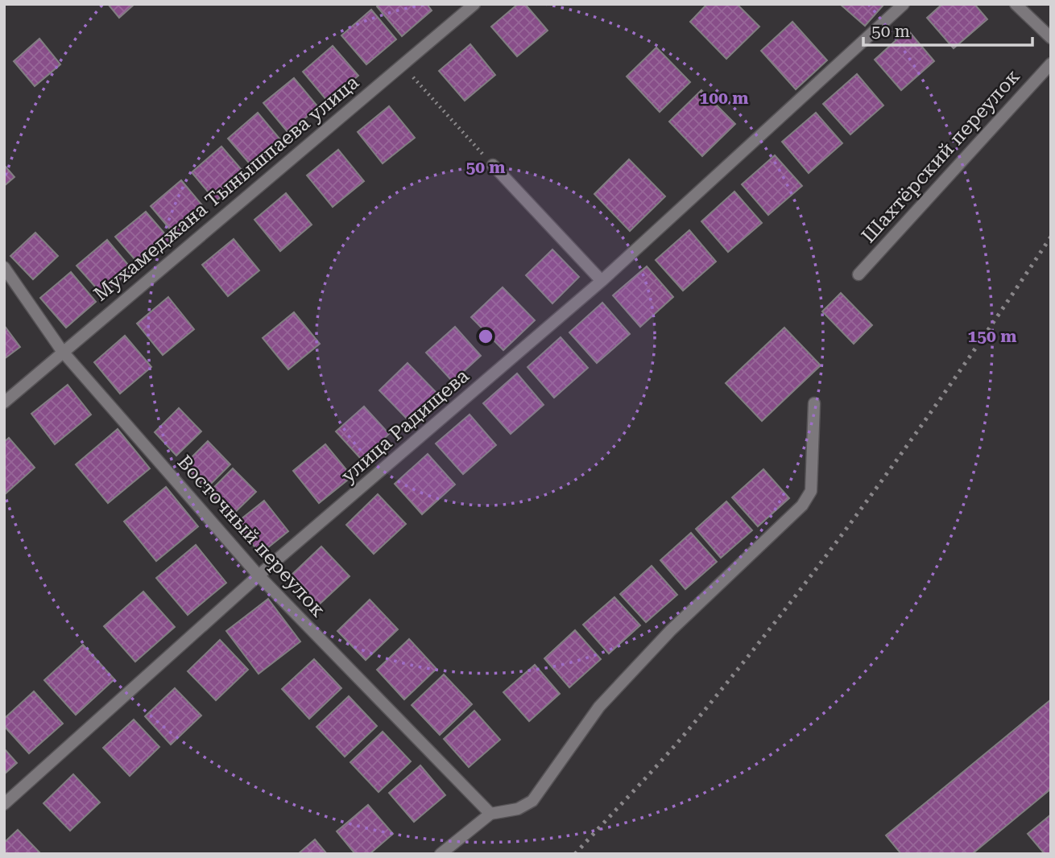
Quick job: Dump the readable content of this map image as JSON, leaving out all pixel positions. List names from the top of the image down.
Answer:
{
  "streets": {
    "street": [
      "Шахтёрский переулок",
      "Мухамеджана Тынышпаева улица",
      "улица Радищева",
      "Восточный переулок"
    ]
  },
  "crossings": [
    ["Мухамеджана Тынышпаева улица", "Восточный переулок"],
    ["улица Радищева", "Восточный переулок"]
  ],
  "scale_bar": "50 m",
  "rings": ["100 m", "50 m", "150 m"]
}
